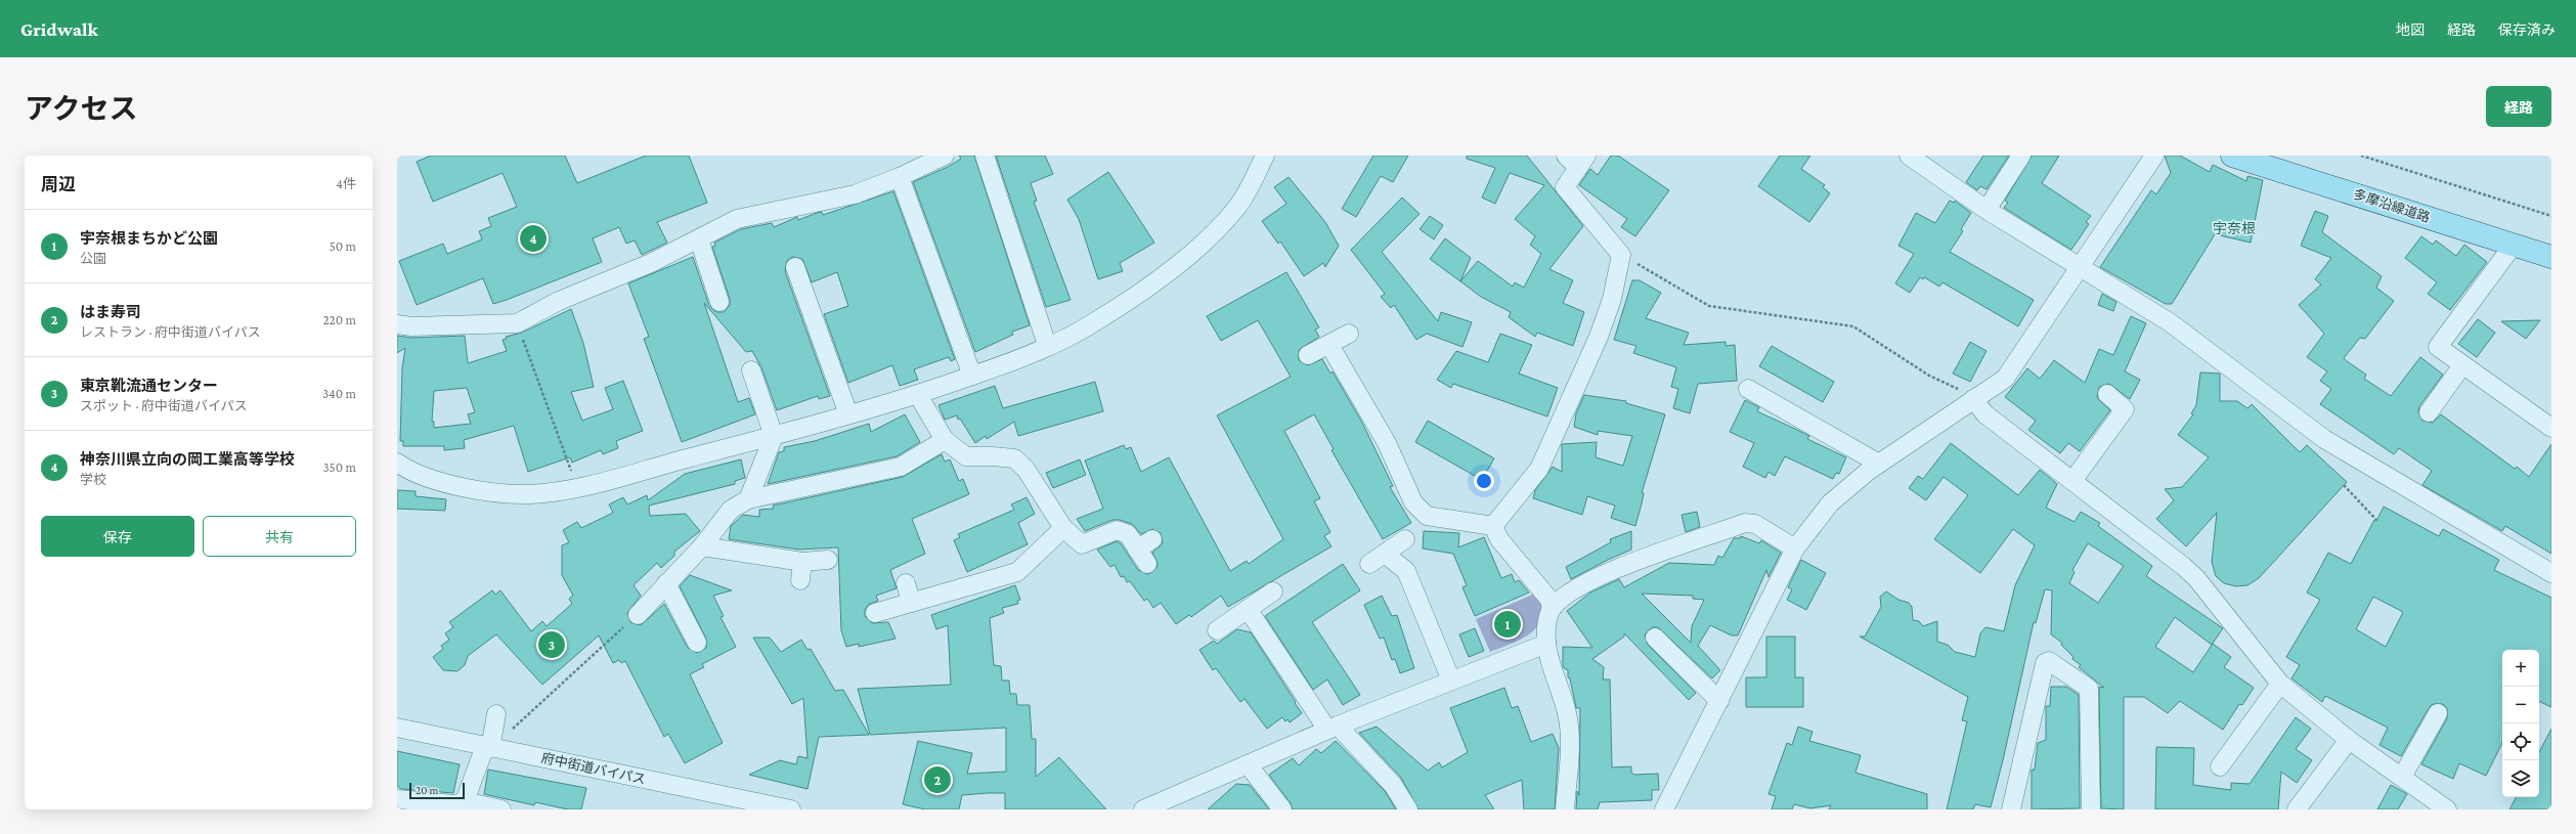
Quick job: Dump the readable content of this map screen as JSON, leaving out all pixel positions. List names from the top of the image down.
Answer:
{
  "streets": {
    "main road": ["多摩沿線道路"],
    "street": ["府中街道バイパス"]
  },
  "districts": ["宇奈根"],
  "scale_bar": "20 m",
  "page": {
    "header": "Gridwalk",
    "nav": ["地図", "経路", "保存済み"],
    "title": "アクセス",
    "buttons": [
      "経路",
      ["保存", "共有"]
    ],
    "heading": ["周辺", "4件"],
    "list": [
      {
        "mark": "1",
        "name": "宇奈根まちかど公園",
        "note": "公園",
        "value": "50 m"
      },
      {
        "mark": "2",
        "name": "はま寿司",
        "note": "レストラン · 府中街道バイパス",
        "value": "220 m"
      },
      {
        "mark": "3",
        "name": "東京靴流通センター",
        "note": "スポット · 府中街道バイパス",
        "value": "340 m"
      },
      {
        "mark": "4",
        "name": "神奈川県立向の岡工業高等学校",
        "note": "学校",
        "value": "350 m"
      }
    ],
    "pins": [
      "4",
      "1",
      "3",
      "2"
    ],
    "map_buttons": ["+", "−"],
    "scale": "20 m"
  }
}
